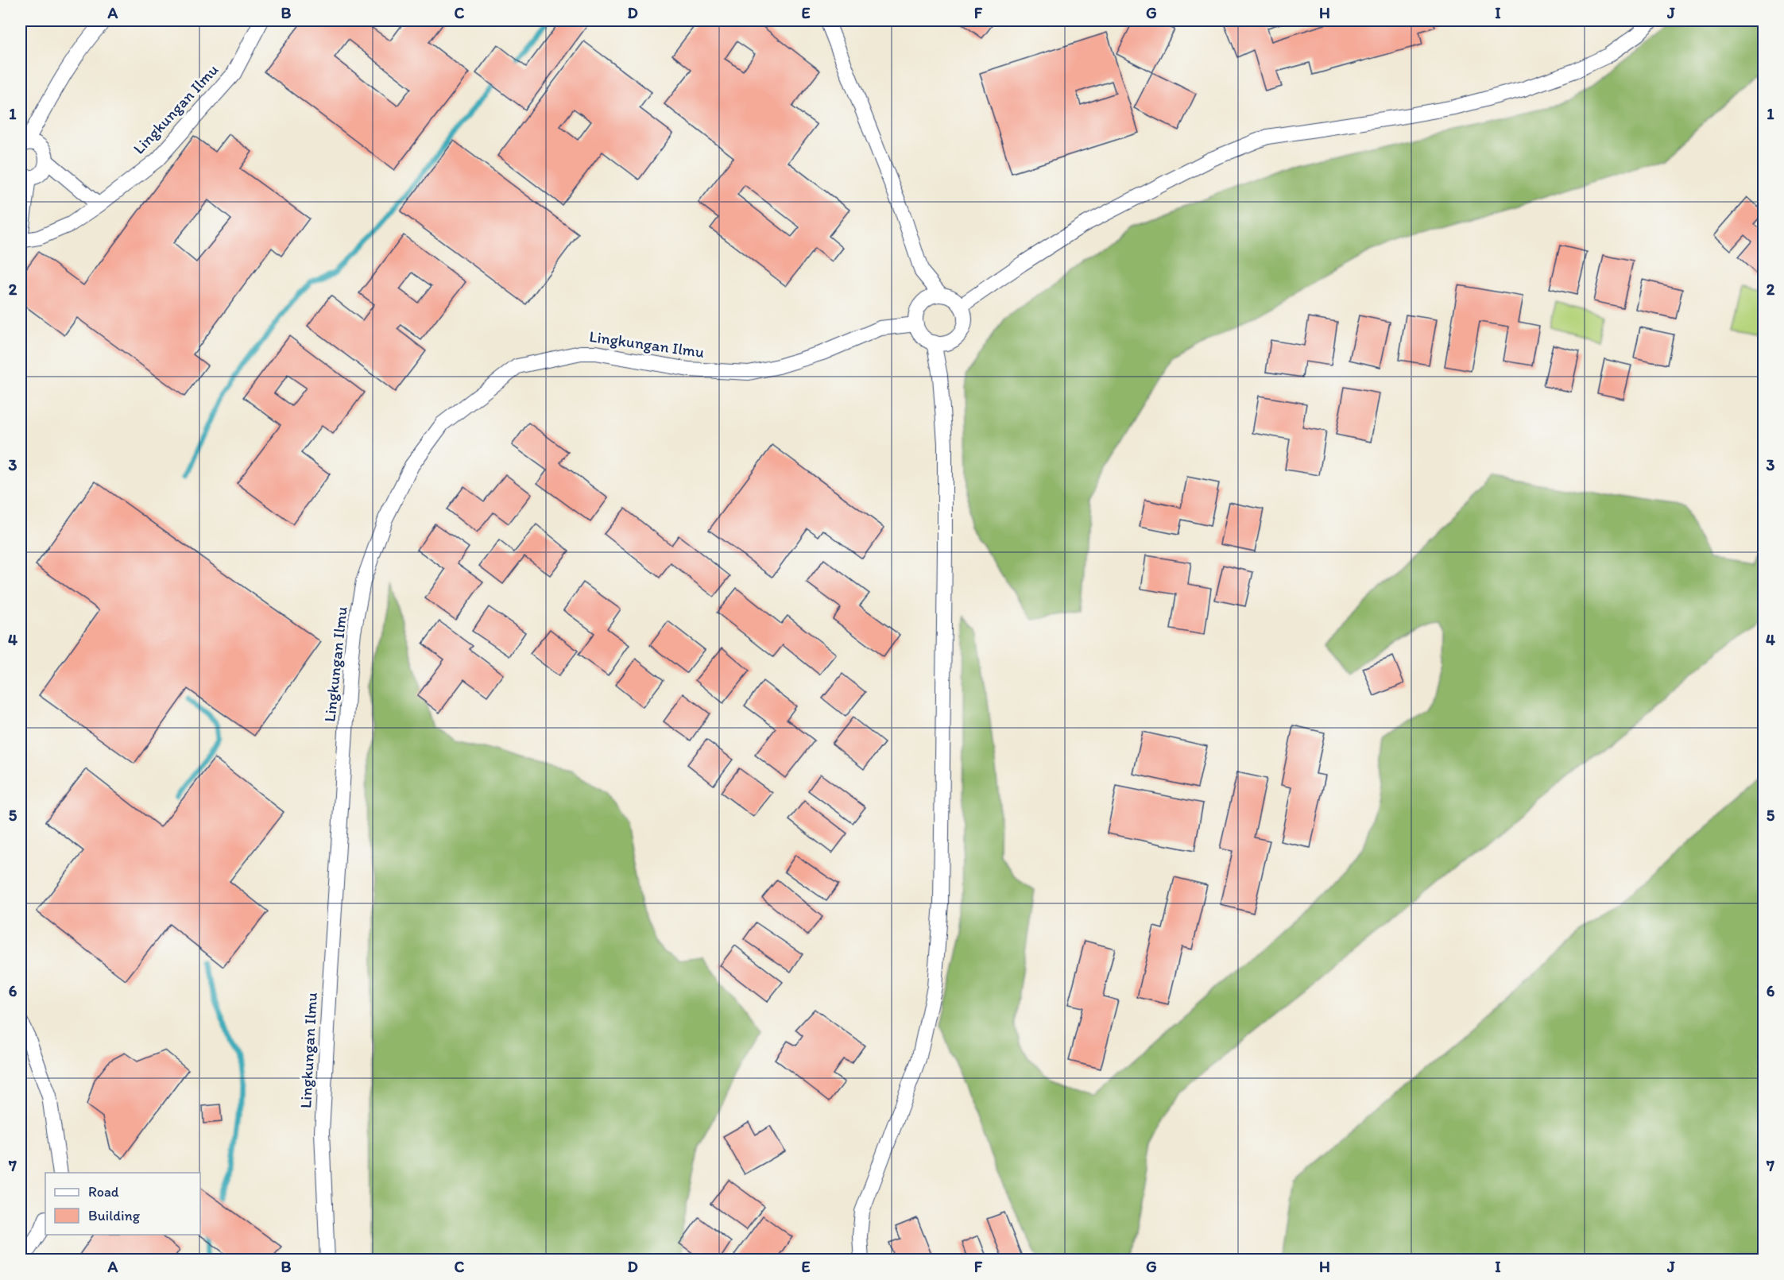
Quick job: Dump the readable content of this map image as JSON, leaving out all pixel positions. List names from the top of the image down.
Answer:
{
  "streets": {
    "street": ["Lingkungan Ilmu"]
  },
  "legend": ["Road", "Building"],
  "grid": {
    "columns": [
      "A",
      "B",
      "C",
      "D",
      "E",
      "F",
      "G",
      "H",
      "I",
      "J"
    ],
    "rows": [
      "1",
      "2",
      "3",
      "4",
      "5",
      "6",
      "7"
    ]
  }
}
